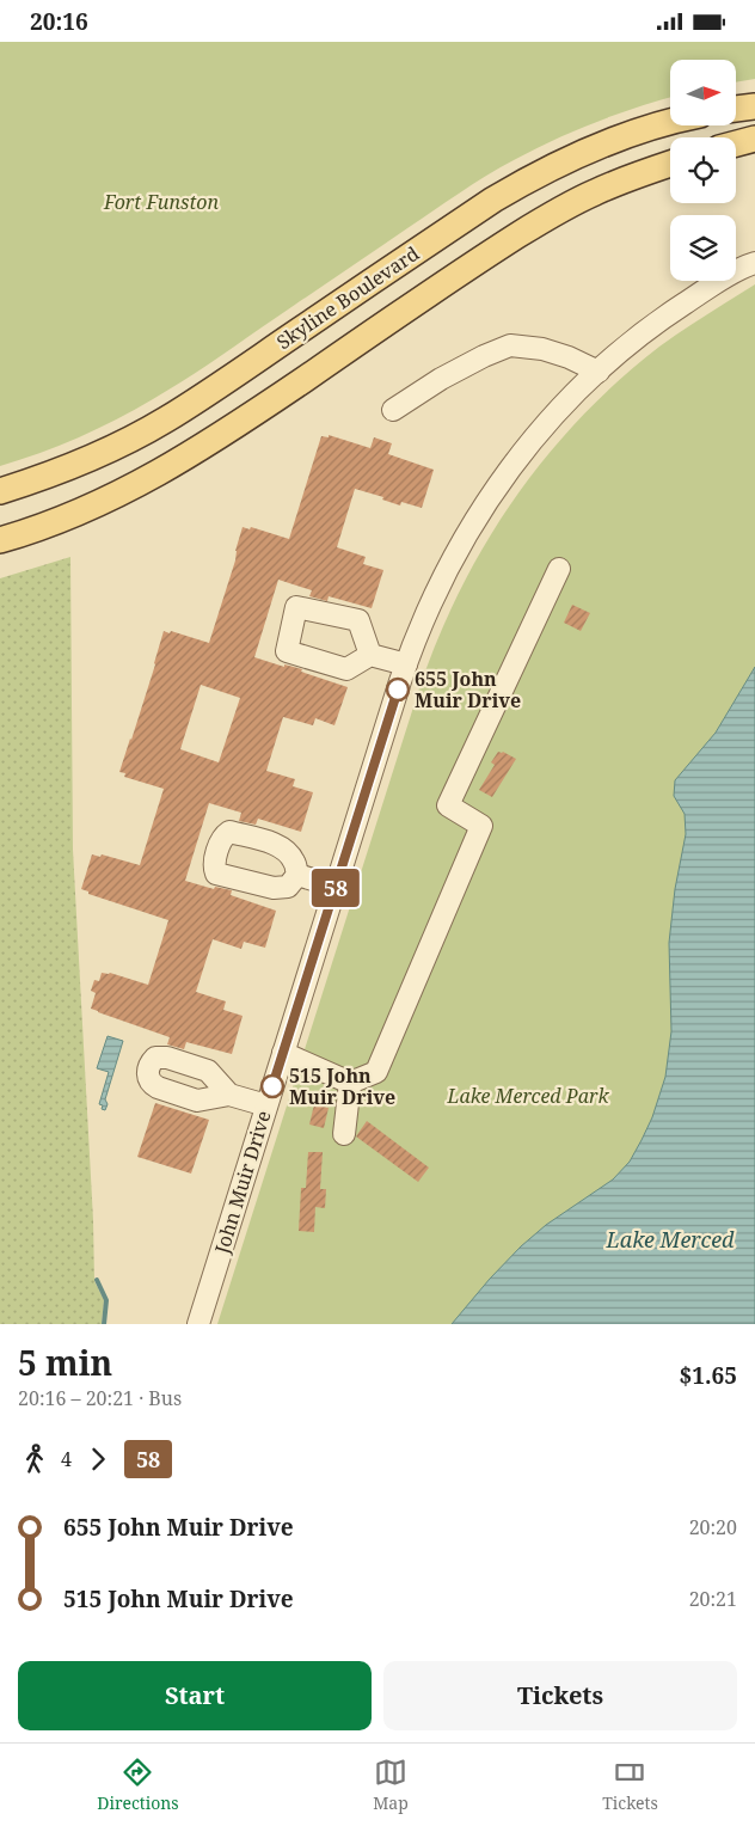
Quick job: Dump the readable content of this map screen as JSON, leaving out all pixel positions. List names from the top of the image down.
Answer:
{
  "streets": {
    "main road": ["Skyline Boulevard"],
    "street": ["John Muir Drive"]
  },
  "water": ["Lake Merced"],
  "parks": ["Fort Funston", "Lake Merced Park"],
  "places": ["655 John Muir Drive", "515 John Muir Drive"],
  "lines": ["bus line 58"],
  "north": "right",
  "page": {
    "status": "20:16",
    "on_map": "58",
    "heading": ["5 min", "20:16 – 20:21 · Bus", "$1.65"],
    "legs": ["4", "58"],
    "list": [
      {
        "name": "655 John Muir Drive",
        "value": "20:20"
      },
      {
        "name": "515 John Muir Drive",
        "value": "20:21"
      }
    ],
    "buttons": ["Start", "Tickets"],
    "tabs": ["Directions", "Map", "Tickets"]
  }
}
